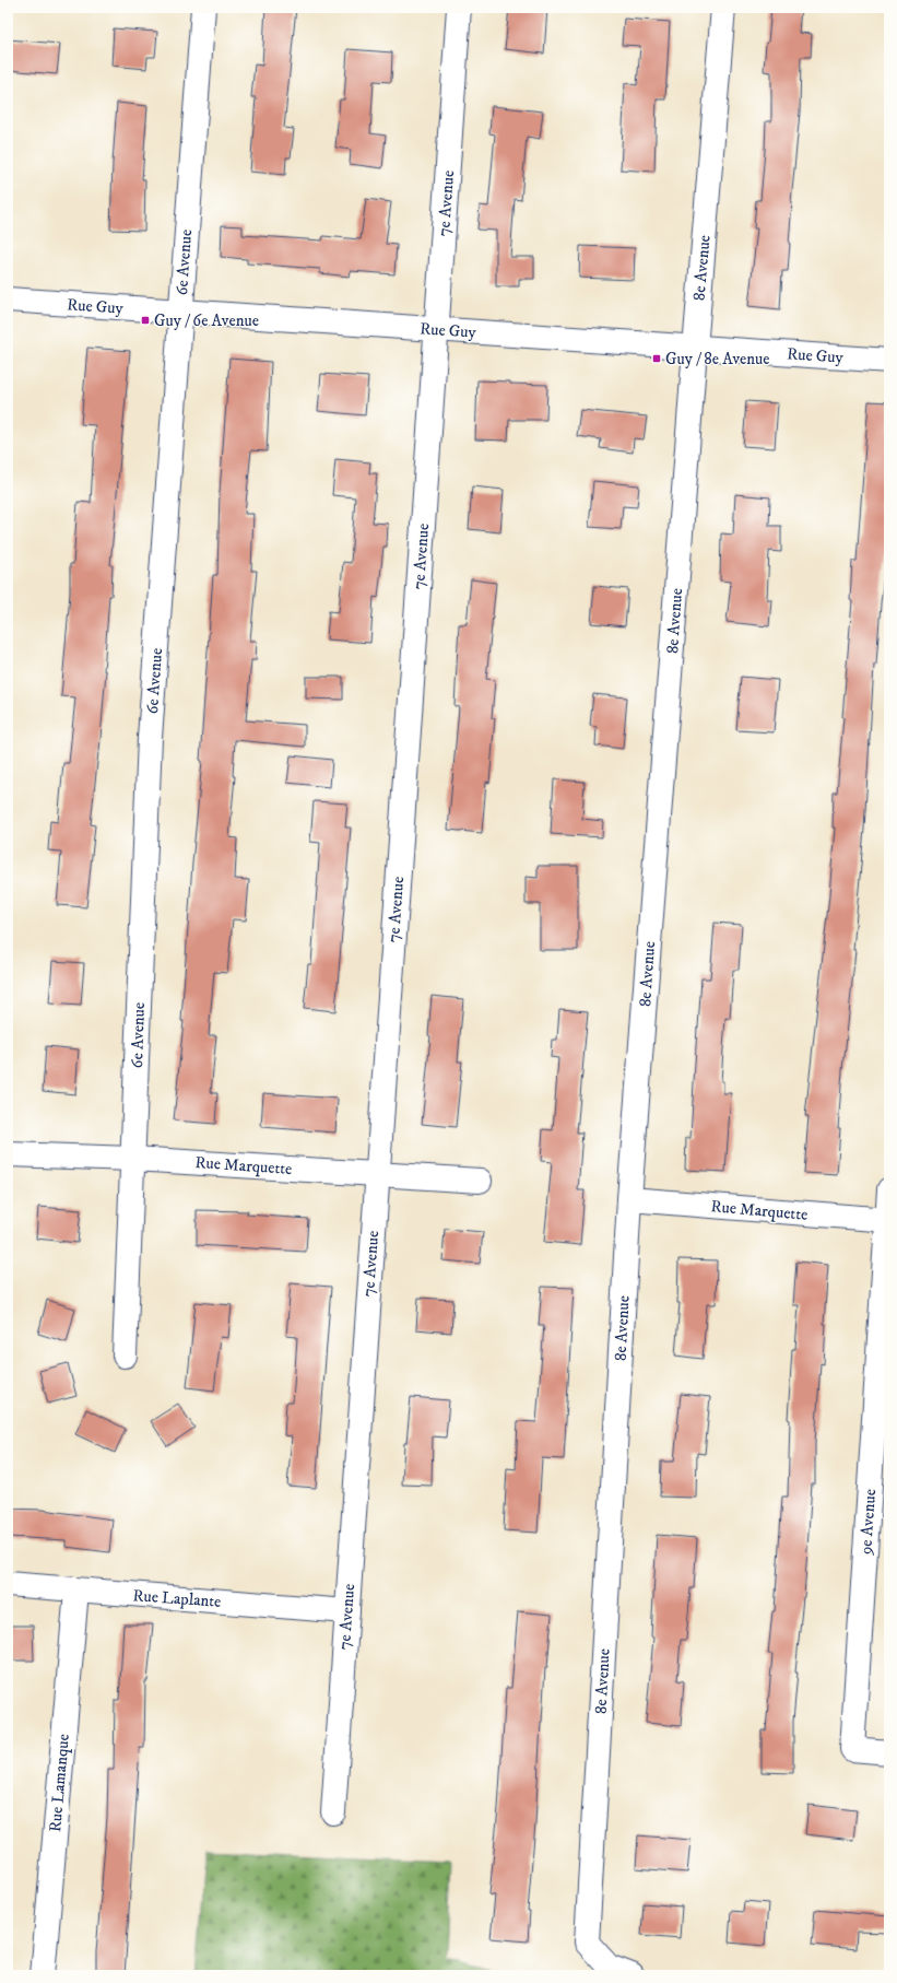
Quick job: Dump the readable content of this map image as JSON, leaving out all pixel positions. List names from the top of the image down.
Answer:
{
  "streets": {
    "street": [
      "7e Avenue",
      "6e Avenue",
      "8e Avenue",
      "Rue Guy",
      "Rue Marquette",
      "9e Avenue",
      "Rue Laplante",
      "Rue Lamanque"
    ]
  },
  "crossings": [
    ["7e Avenue", "Rue Guy"],
    ["7e Avenue", "Rue Marquette"],
    ["7e Avenue", "Rue Laplante"],
    ["6e Avenue", "Rue Guy"],
    ["6e Avenue", "Rue Marquette"],
    ["8e Avenue", "Rue Guy"],
    ["8e Avenue", "Rue Marquette"],
    ["Rue Marquette", "9e Avenue"],
    ["Rue Laplante", "Rue Lamanque"]
  ],
  "places": {
    "transit": ["Guy / 6e Avenue", "Guy / 8e Avenue"]
  }
}
